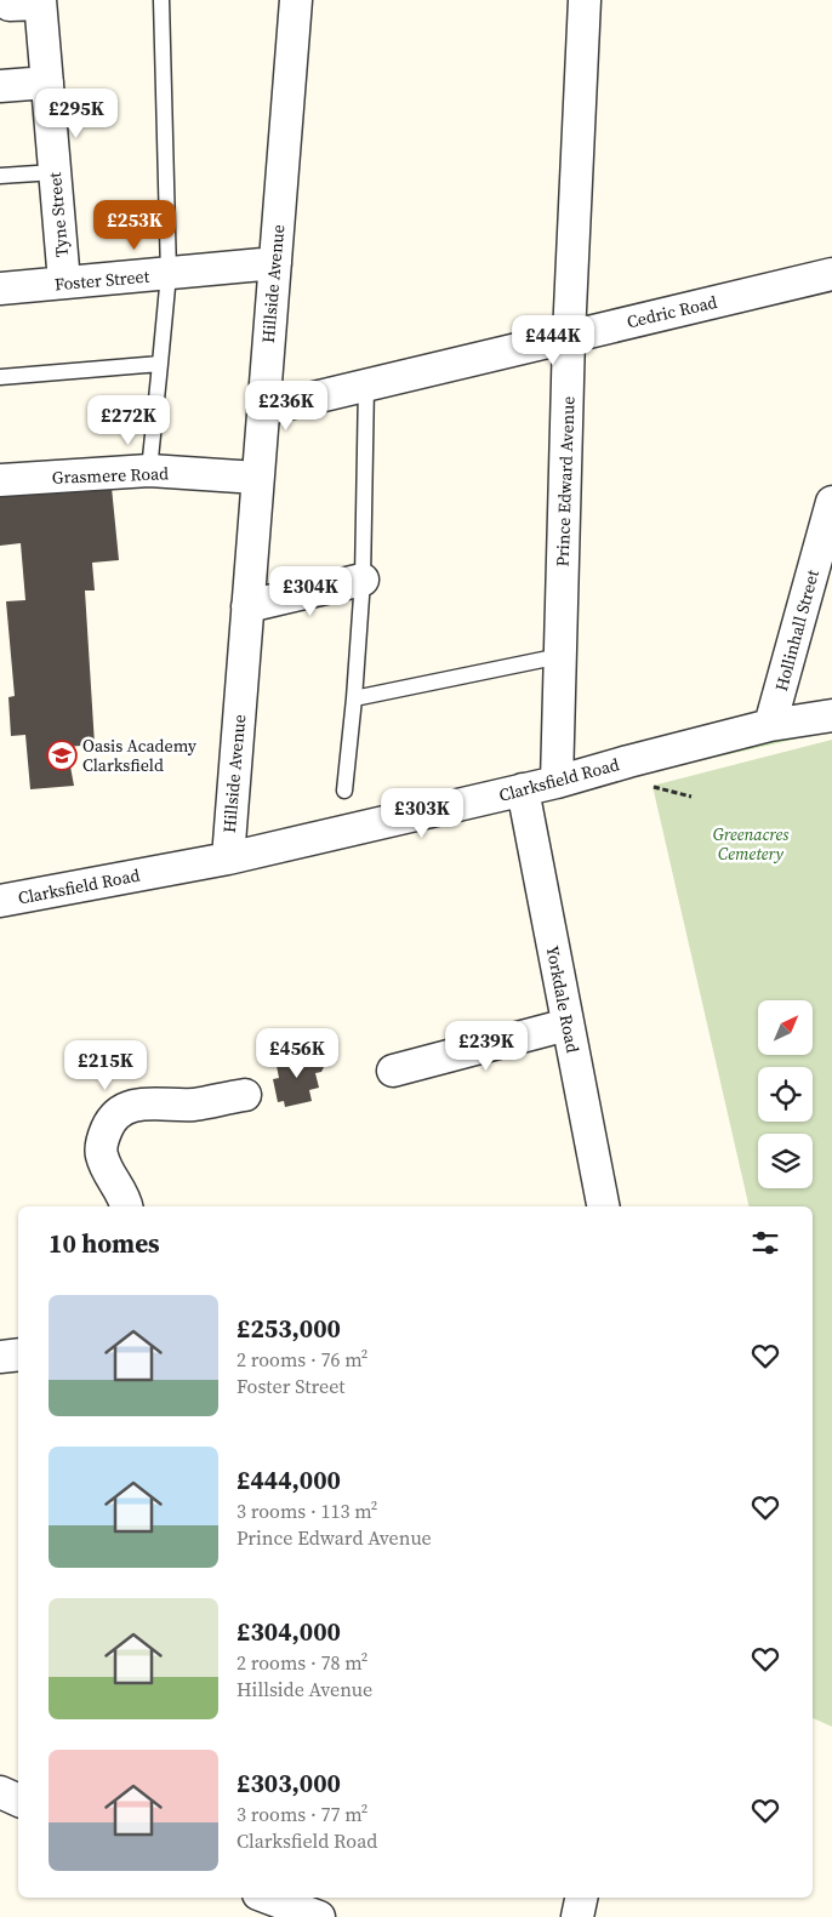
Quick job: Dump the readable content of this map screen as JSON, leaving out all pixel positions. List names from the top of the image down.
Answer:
{
  "streets": {
    "street": [
      "Tyne Street",
      "Foster Street",
      "Hillside Avenue",
      "Cedric Road",
      "Grasmere Road",
      "Prince Edward Avenue",
      "Hollinhall Street",
      "Clarksfield Road",
      "Yorkdale Road"
    ]
  },
  "crossings": [
    ["Tyne Street", "Foster Street"],
    ["Foster Street", "Hillside Avenue"],
    ["Hillside Avenue", "Cedric Road"],
    ["Hillside Avenue", "Grasmere Road"],
    ["Hillside Avenue", "Clarksfield Road"],
    ["Cedric Road", "Prince Edward Avenue"],
    ["Prince Edward Avenue", "Clarksfield Road"],
    ["Hollinhall Street", "Clarksfield Road"],
    ["Clarksfield Road", "Yorkdale Road"]
  ],
  "parks": ["Greenacres Cemetery"],
  "places": {
    "school or university": ["Oasis Academy Clarksfield"]
  },
  "north": "top right",
  "page": {
    "price": [
      "£295K",
      "£253K",
      "£444K",
      "£236K",
      "£272K",
      "£304K",
      "£303K",
      "£239K",
      "£456K",
      "£215K"
    ],
    "heading": "10 homes",
    "list": [
      {
        "name": "£253,000",
        "note": "2 rooms · 76 m² · Foster Street"
      },
      {
        "name": "£444,000",
        "note": "3 rooms · 113 m² · Prince Edward Avenue"
      },
      {
        "name": "£304,000",
        "note": "2 rooms · 78 m² · Hillside Avenue"
      },
      {
        "name": "£303,000",
        "note": "3 rooms · 77 m² · Clarksfield Road"
      }
    ]
  }
}
